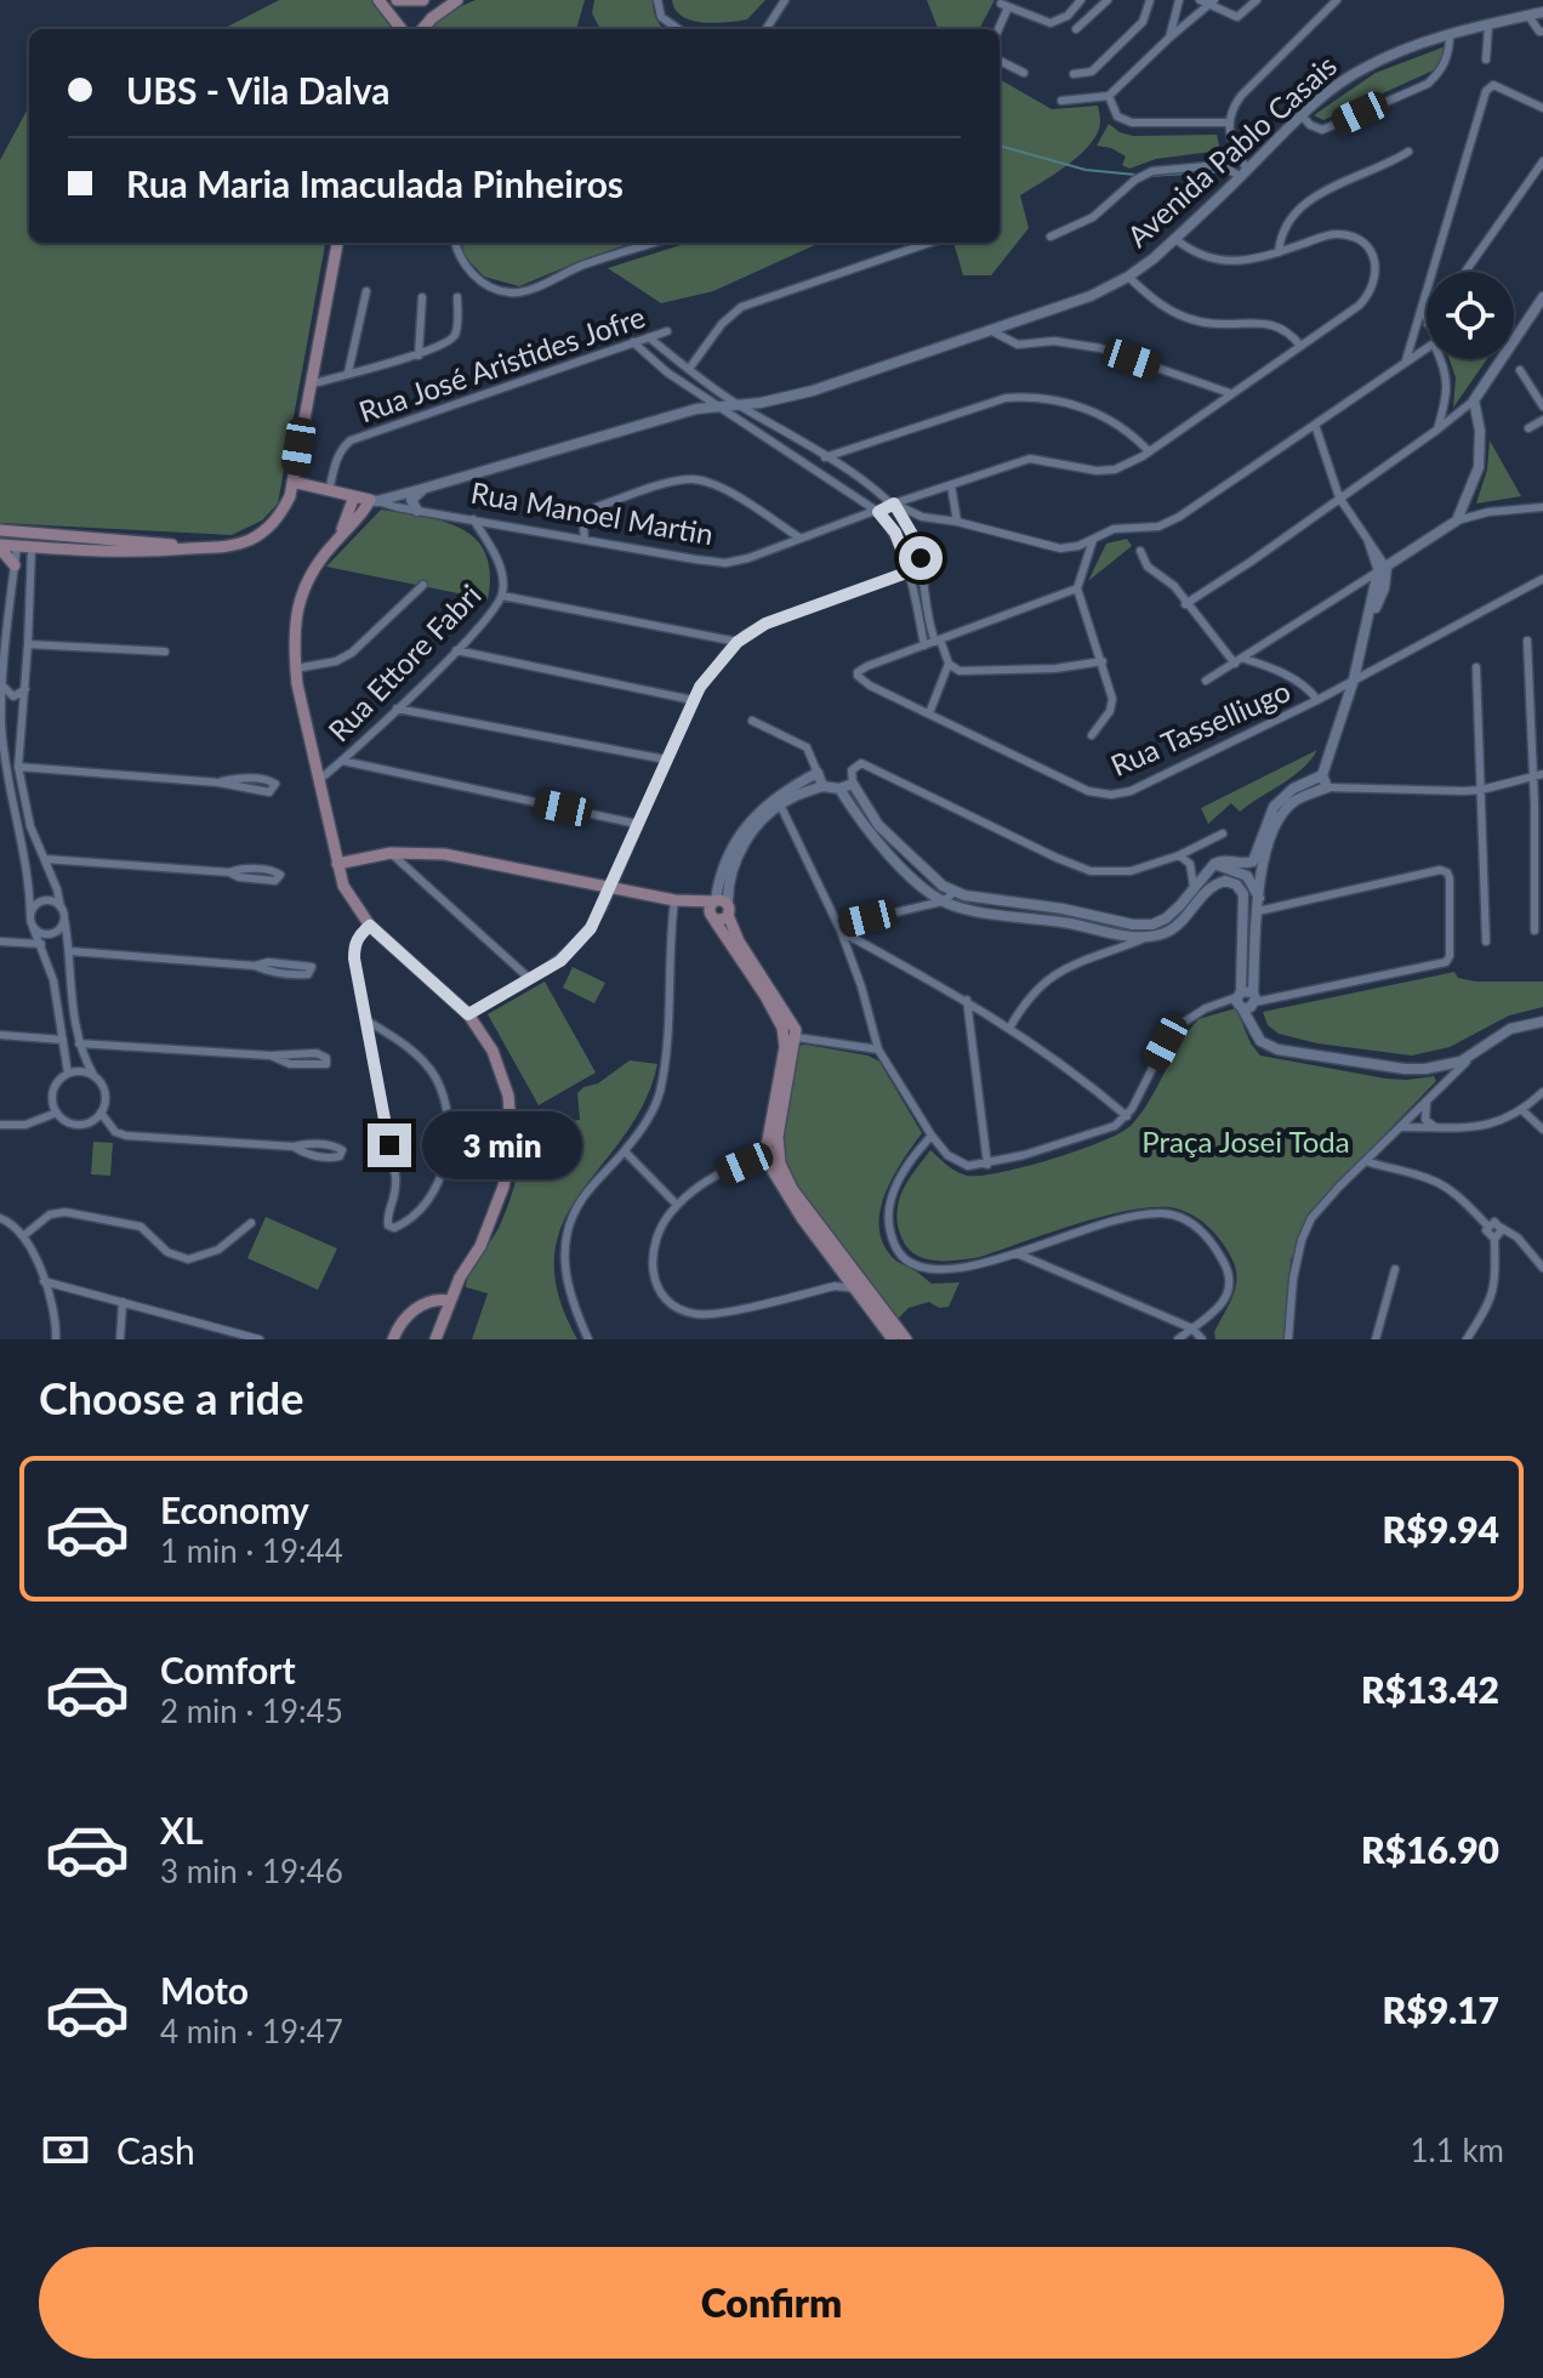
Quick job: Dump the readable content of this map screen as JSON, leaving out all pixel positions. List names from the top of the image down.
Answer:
{
  "streets": {
    "main road": ["Rua Manoel Martin"],
    "street": [
      "Avenida Pablo Casais",
      "Rua José Aristides Jofre",
      "Rua Ettore Fabri",
      "Rua Tasselliugo"
    ]
  },
  "crossings": [
    ["Avenida Pablo Casais", "Rua Manoel Martin"],
    ["Rua José Aristides Jofre", "Rua Manoel Martin"],
    ["Rua Manoel Martin", "Rua Ettore Fabri"]
  ],
  "parks": ["Praça Josei Toda"],
  "page": {
    "banner": ["UBS - Vila Dalva", "Rua Maria Imaculada Pinheiros"],
    "bubble": "3 min",
    "heading": "Choose a ride",
    "list": [
      {
        "name": "Economy",
        "note": "1 min · 19:44",
        "value": "R$9.94"
      },
      {
        "name": "Comfort",
        "note": "2 min · 19:45",
        "value": "R$13.42"
      },
      {
        "name": "XL",
        "note": "3 min · 19:46",
        "value": "R$16.90"
      },
      {
        "name": "Moto",
        "note": "4 min · 19:47",
        "value": "R$9.17"
      }
    ],
    "pay": ["Cash", "1.1 km"],
    "buttons": "Confirm"
  }
}
